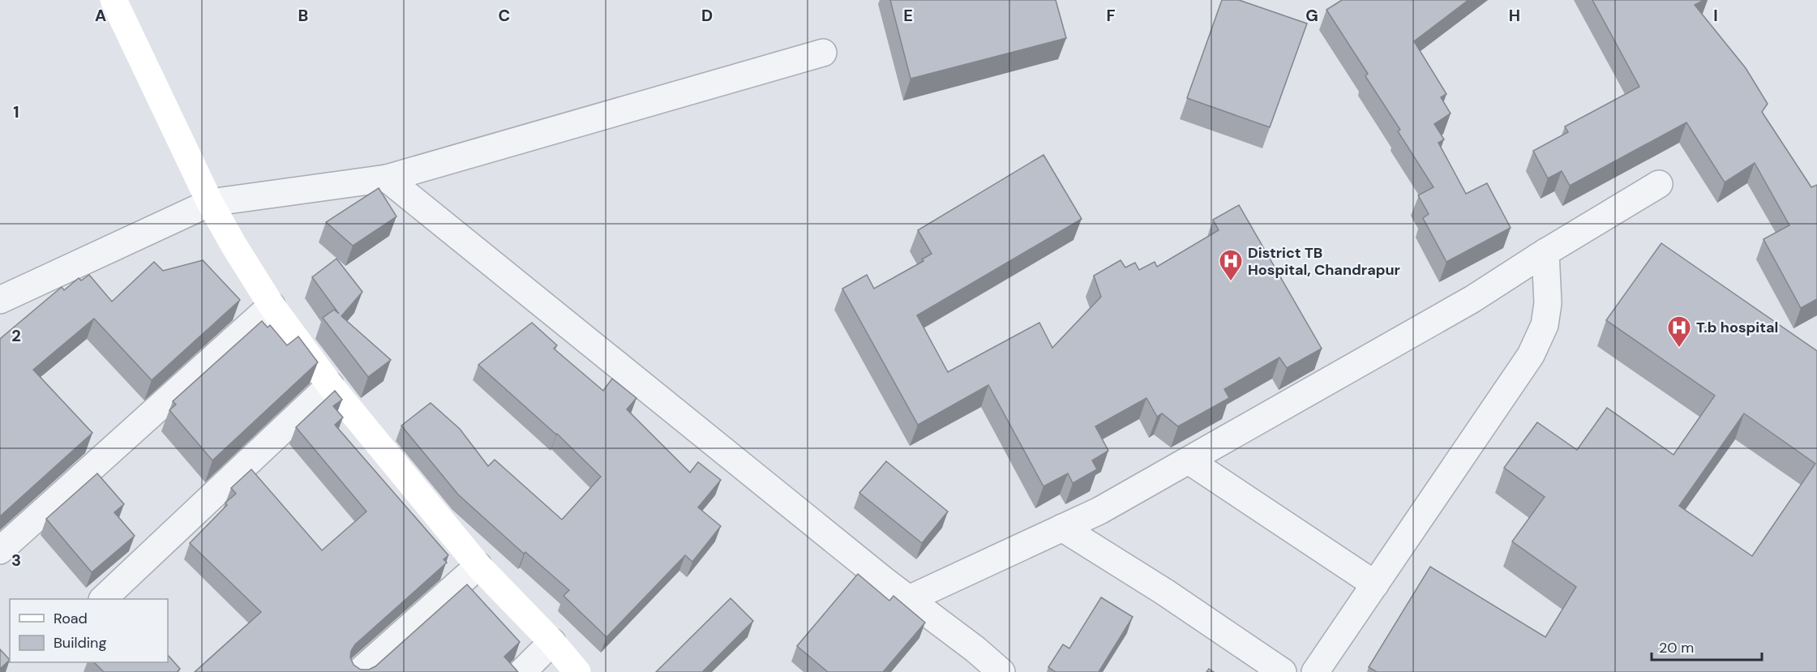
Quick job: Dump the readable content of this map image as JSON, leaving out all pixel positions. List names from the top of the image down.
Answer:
{
  "places": {
    "hospital": ["District TB Hospital, Chandrapur", "T.b hospital"]
  },
  "legend": ["Road", "Building"],
  "scale_bar": "20 m",
  "grid": {
    "columns": [
      "A",
      "B",
      "C",
      "D",
      "E",
      "F",
      "G",
      "H",
      "I"
    ],
    "rows": ["1", "2", "3"]
  }
}
